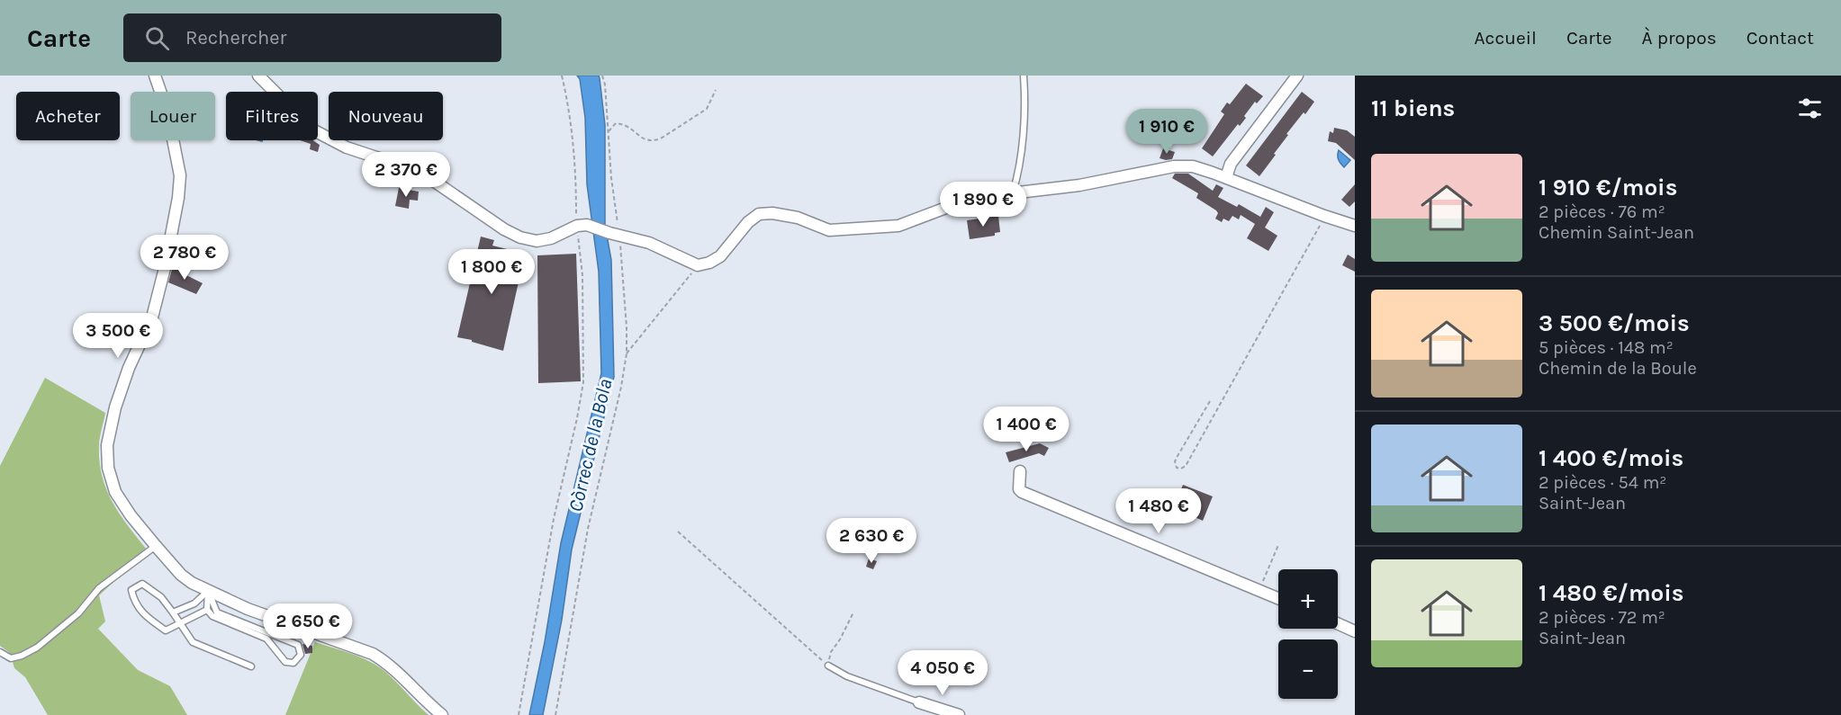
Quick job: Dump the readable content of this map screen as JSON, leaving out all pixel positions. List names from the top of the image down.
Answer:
{
  "water": ["Còrrec de la Bola"],
  "page": {
    "header": "Carte",
    "search": "Rechercher",
    "nav": [
      "Accueil",
      "Carte",
      "À propos",
      "Contact"
    ],
    "heading": "11 biens",
    "chip": [
      "Acheter",
      "Louer",
      "Filtres",
      "Nouveau"
    ],
    "price": [
      "1 910 €",
      "2 370 €",
      "1 890 €",
      "2 780 €",
      "1 800 €",
      "3 500 €",
      "1 400 €",
      "1 480 €",
      "2 630 €",
      "2 650 €",
      "4 050 €"
    ],
    "list": [
      {
        "name": "1 910 €/mois",
        "note": "2 pièces · 76 m² · Chemin Saint-Jean"
      },
      {
        "name": "3 500 €/mois",
        "note": "5 pièces · 148 m² · Chemin de la Boule"
      },
      {
        "name": "1 400 €/mois",
        "note": "2 pièces · 54 m² · Saint-Jean"
      },
      {
        "name": "1 480 €/mois",
        "note": "2 pièces · 72 m² · Saint-Jean"
      }
    ],
    "map_buttons": ["+", "−"]
  }
}
